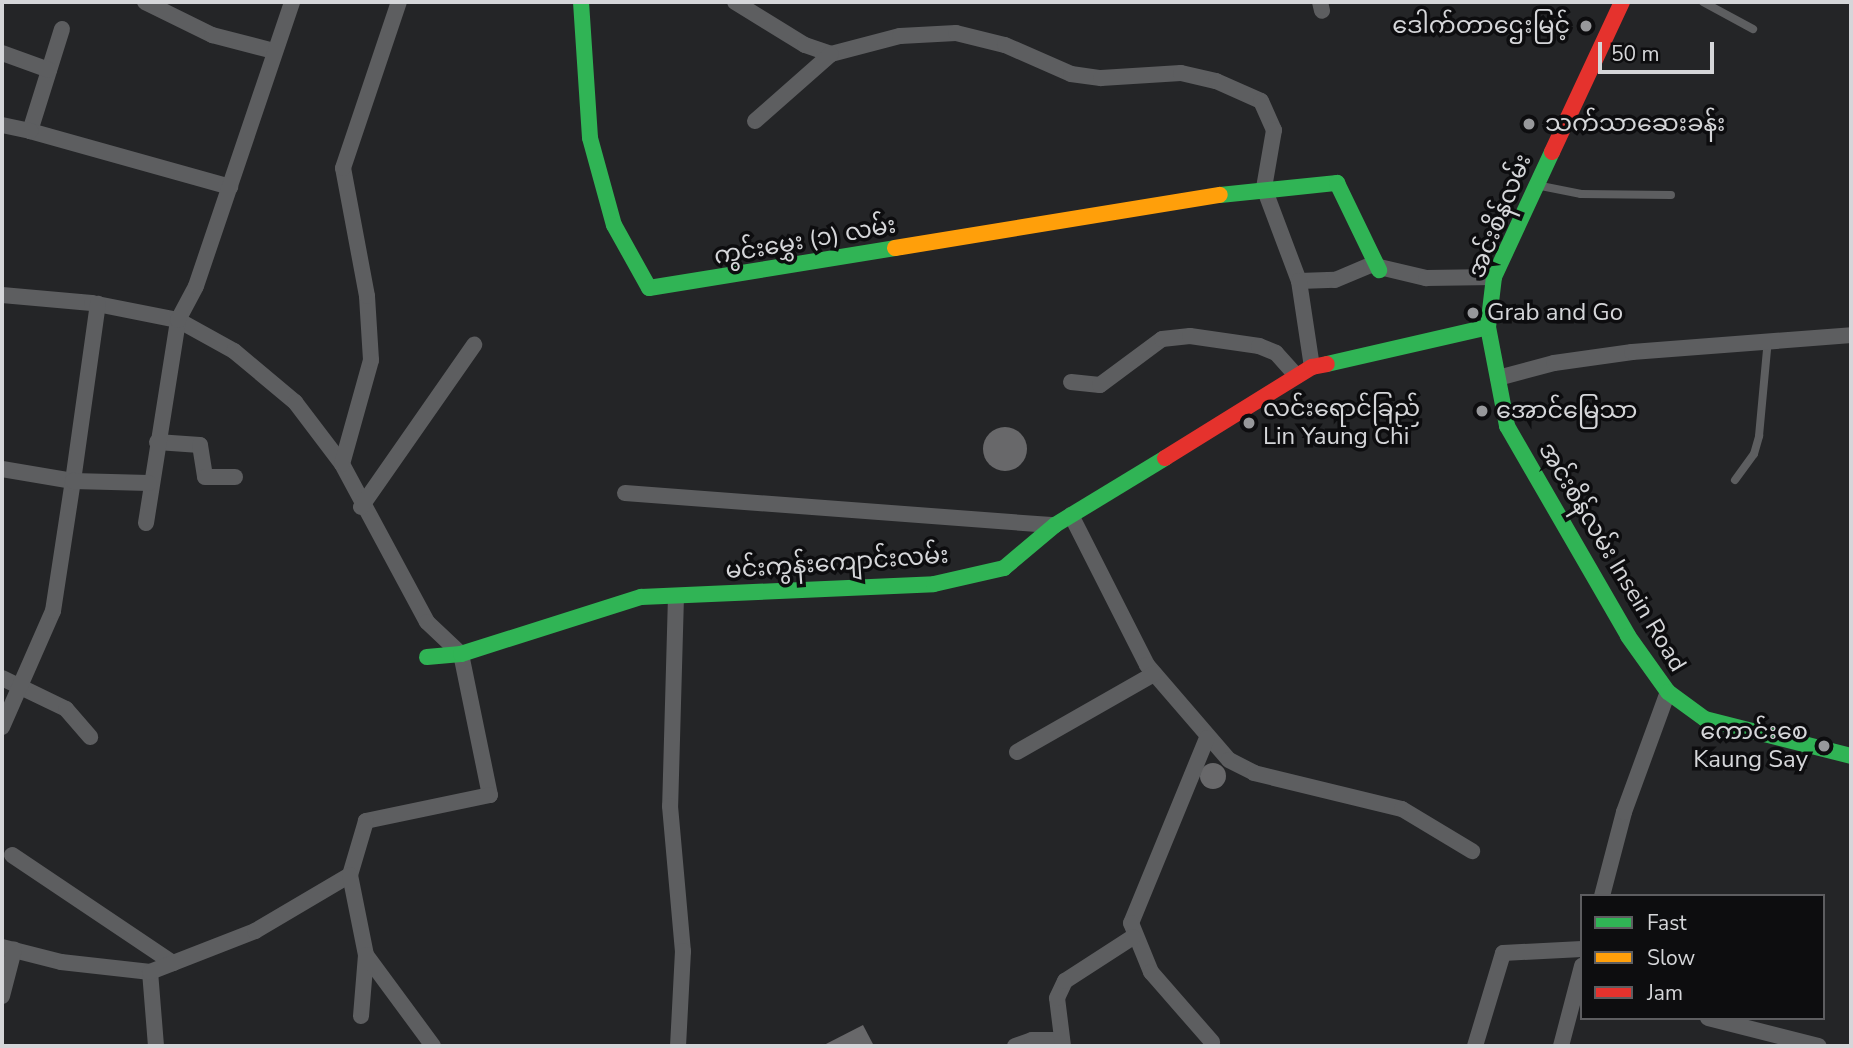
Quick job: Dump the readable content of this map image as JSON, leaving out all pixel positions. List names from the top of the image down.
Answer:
{
  "streets": {
    "street": [
      "အင်းစိန်လမ်း",
      "ကွင်းမွှေး (၁) လမ်း",
      "အင်းစိန်လမ်း Insein Road",
      "မင်းကွန်းကျောင်းလမ်း"
    ]
  },
  "crossings": [
    ["အင်းစိန်လမ်း", "အင်းစိန်လမ်း Insein Road"],
    ["အင်းစိန်လမ်း", "မင်းကွန်းကျောင်းလမ်း"]
  ],
  "places": [
    "ဒေါက်တာဌေးမြင့်",
    "သက်သာဆေးခန်း",
    "Grab and Go",
    "အောင်မြေသာ",
    "လင်းရောင်ခြည် Lin Yaung Chi",
    "ကောင်းစေ Kaung Say"
  ],
  "legend": ["Fast", "Slow", "Jam"],
  "scale_bar": "50 m"
}
